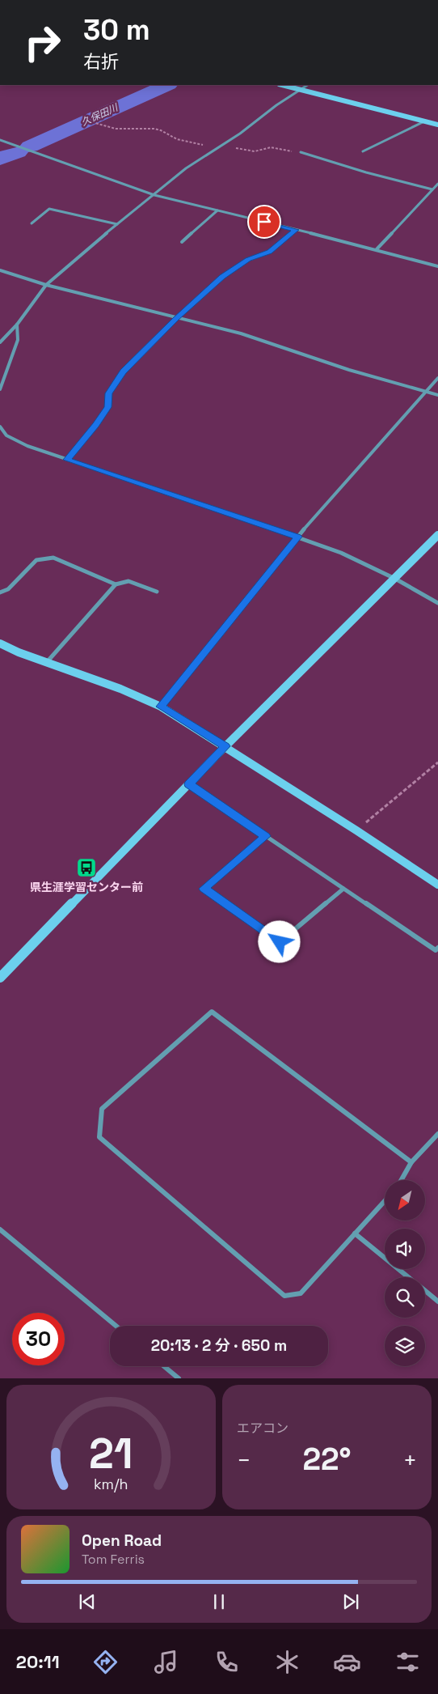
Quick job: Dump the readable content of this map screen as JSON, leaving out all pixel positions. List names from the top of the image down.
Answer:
{
  "water": ["久保田川"],
  "places": {
    "bus stop": ["県生涯学習センター前"]
  },
  "north": "bottom left",
  "page": {
    "turn": ["30 m", "右折"],
    "limit": "30",
    "trip": "20:13 · 2 分 · 650 m",
    "tile": "エアコン",
    "heat": ["−", "22°", "+"],
    "song": ["Open Road", "Tom Ferris"],
    "tabs": "20:11",
    "gauge": ["21", "km/h"]
  }
}
